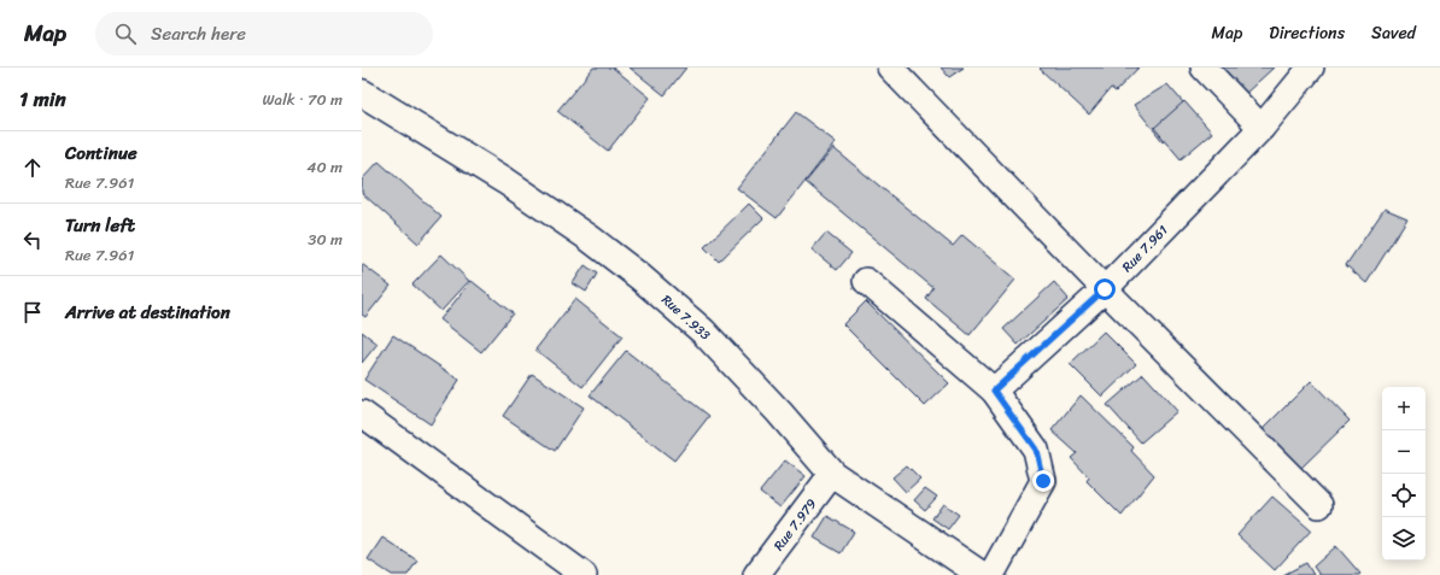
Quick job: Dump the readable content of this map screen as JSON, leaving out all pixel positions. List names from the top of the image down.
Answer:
{
  "streets": {
    "street": ["Rue 7.961", "Rue 7.933", "Rue 7.979"]
  },
  "crossings": [
    ["Rue 7.933", "Rue 7.979"]
  ],
  "page": {
    "header": "Map",
    "search": "Search here",
    "nav": ["Map", "Directions", "Saved"],
    "heading": ["1 min", "Walk · 70 m"],
    "list": [
      ["Continue", "Rue 7.961", "40 m"],
      ["Turn left", "Rue 7.961", "30 m"],
      "Arrive at destination"
    ],
    "map_buttons": ["+", "−"]
  }
}
